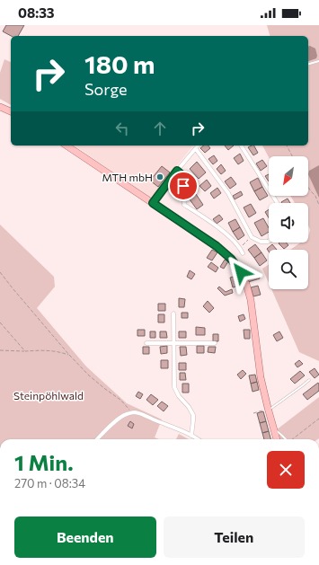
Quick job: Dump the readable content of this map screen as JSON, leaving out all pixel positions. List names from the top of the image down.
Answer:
{
  "parks": ["Steinpöhlwald"],
  "places": ["MTH mbH"],
  "north": "bottom left",
  "page": {
    "status": "08:33",
    "turn": ["180 m", "Sorge"],
    "heading": ["1 Min.", "270 m · 08:34"],
    "buttons": ["Beenden", "Teilen"]
  }
}
